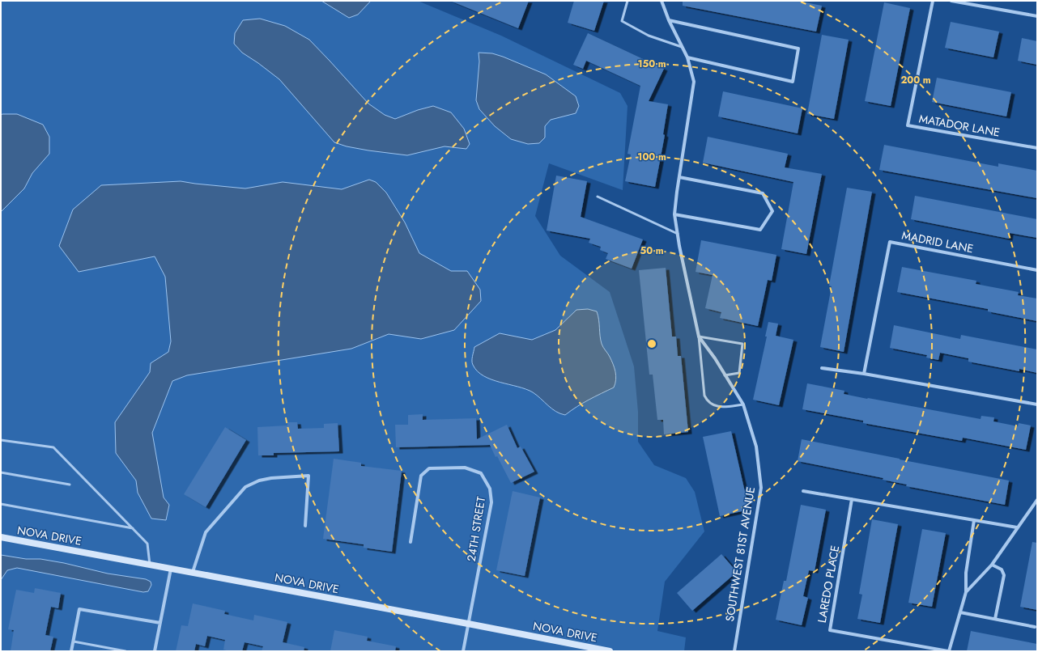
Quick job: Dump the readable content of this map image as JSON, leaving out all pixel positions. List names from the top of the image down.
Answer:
{
  "streets": {
    "street": [
      "MATADOR LANE",
      "MADRID LANE",
      "24TH STREET",
      "NOVA DRIVE",
      "SOUTHWEST 81ST AVENUE",
      "LAREDO PLACE"
    ]
  },
  "crossings": [
    ["24TH STREET", "NOVA DRIVE"]
  ],
  "rings": [
    "150 m",
    "200 m",
    "100 m",
    "50 m"
  ]
}
